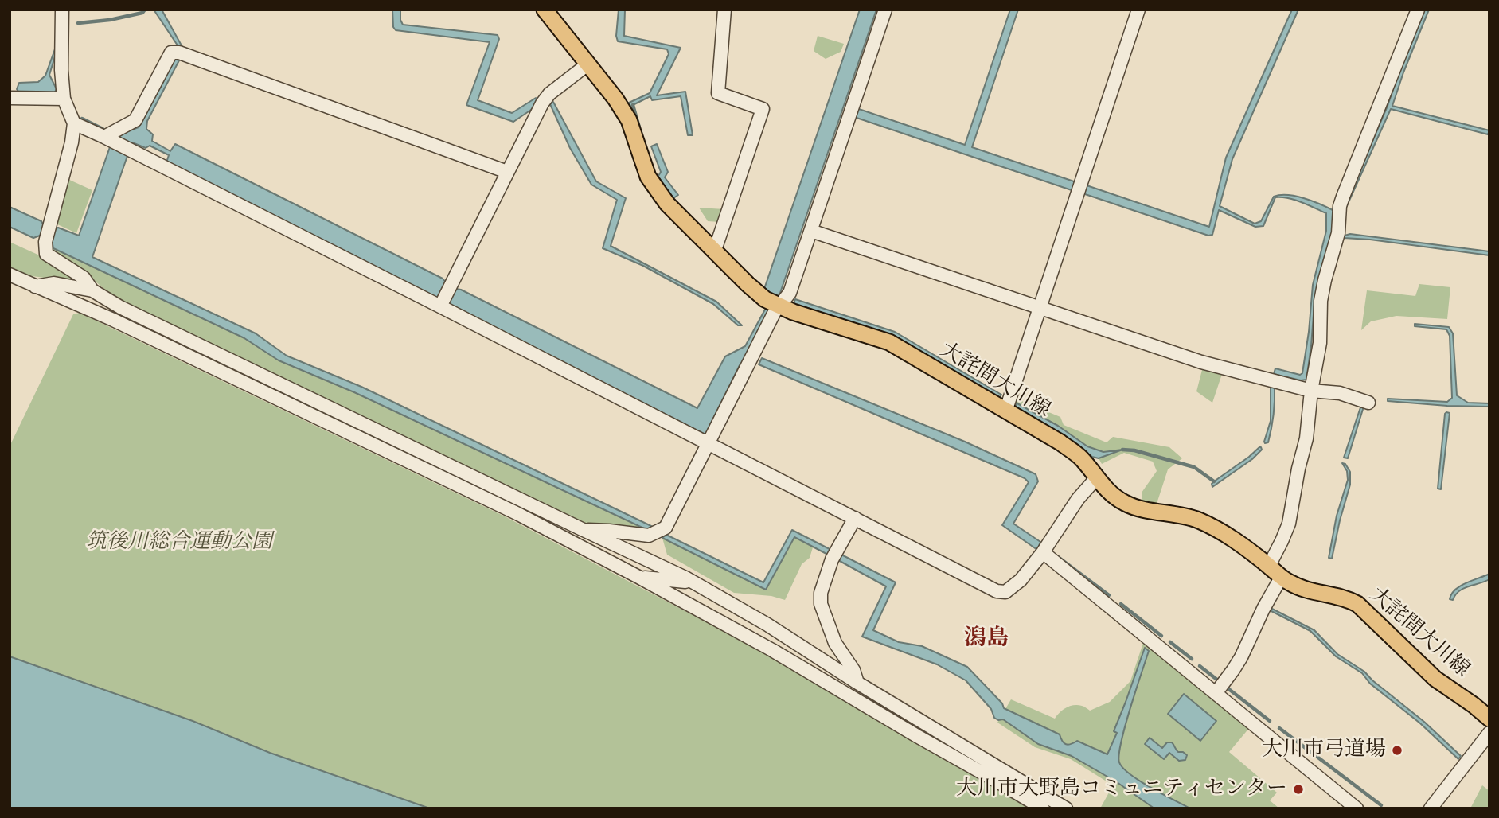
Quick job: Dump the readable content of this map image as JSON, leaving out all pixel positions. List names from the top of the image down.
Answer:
{
  "streets": {
    "main road": ["大詫間大川線"]
  },
  "districts": ["潟島"],
  "parks": ["筑後川総合運動公園"],
  "places": ["大川市弓道場", "大川市大野島コミュニティセンター"]
}
